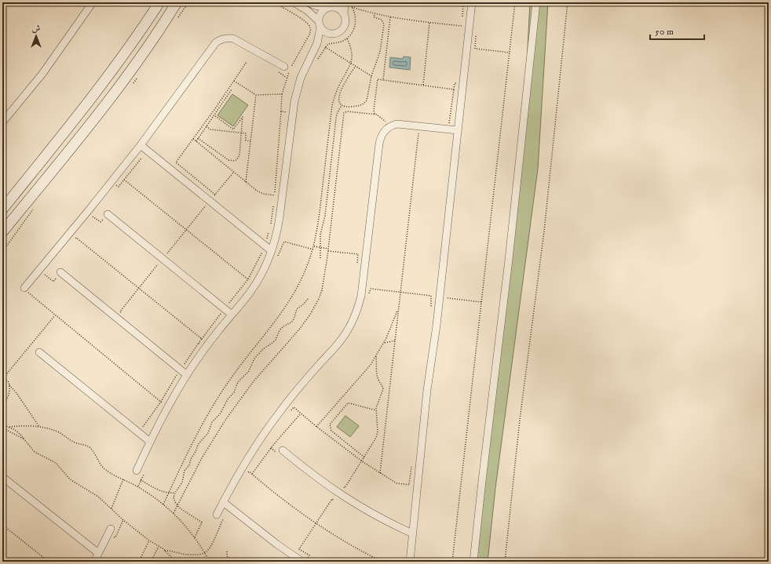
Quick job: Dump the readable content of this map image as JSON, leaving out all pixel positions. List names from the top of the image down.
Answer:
{
  "scale_bar": "50 m",
  "north": "top"
}
